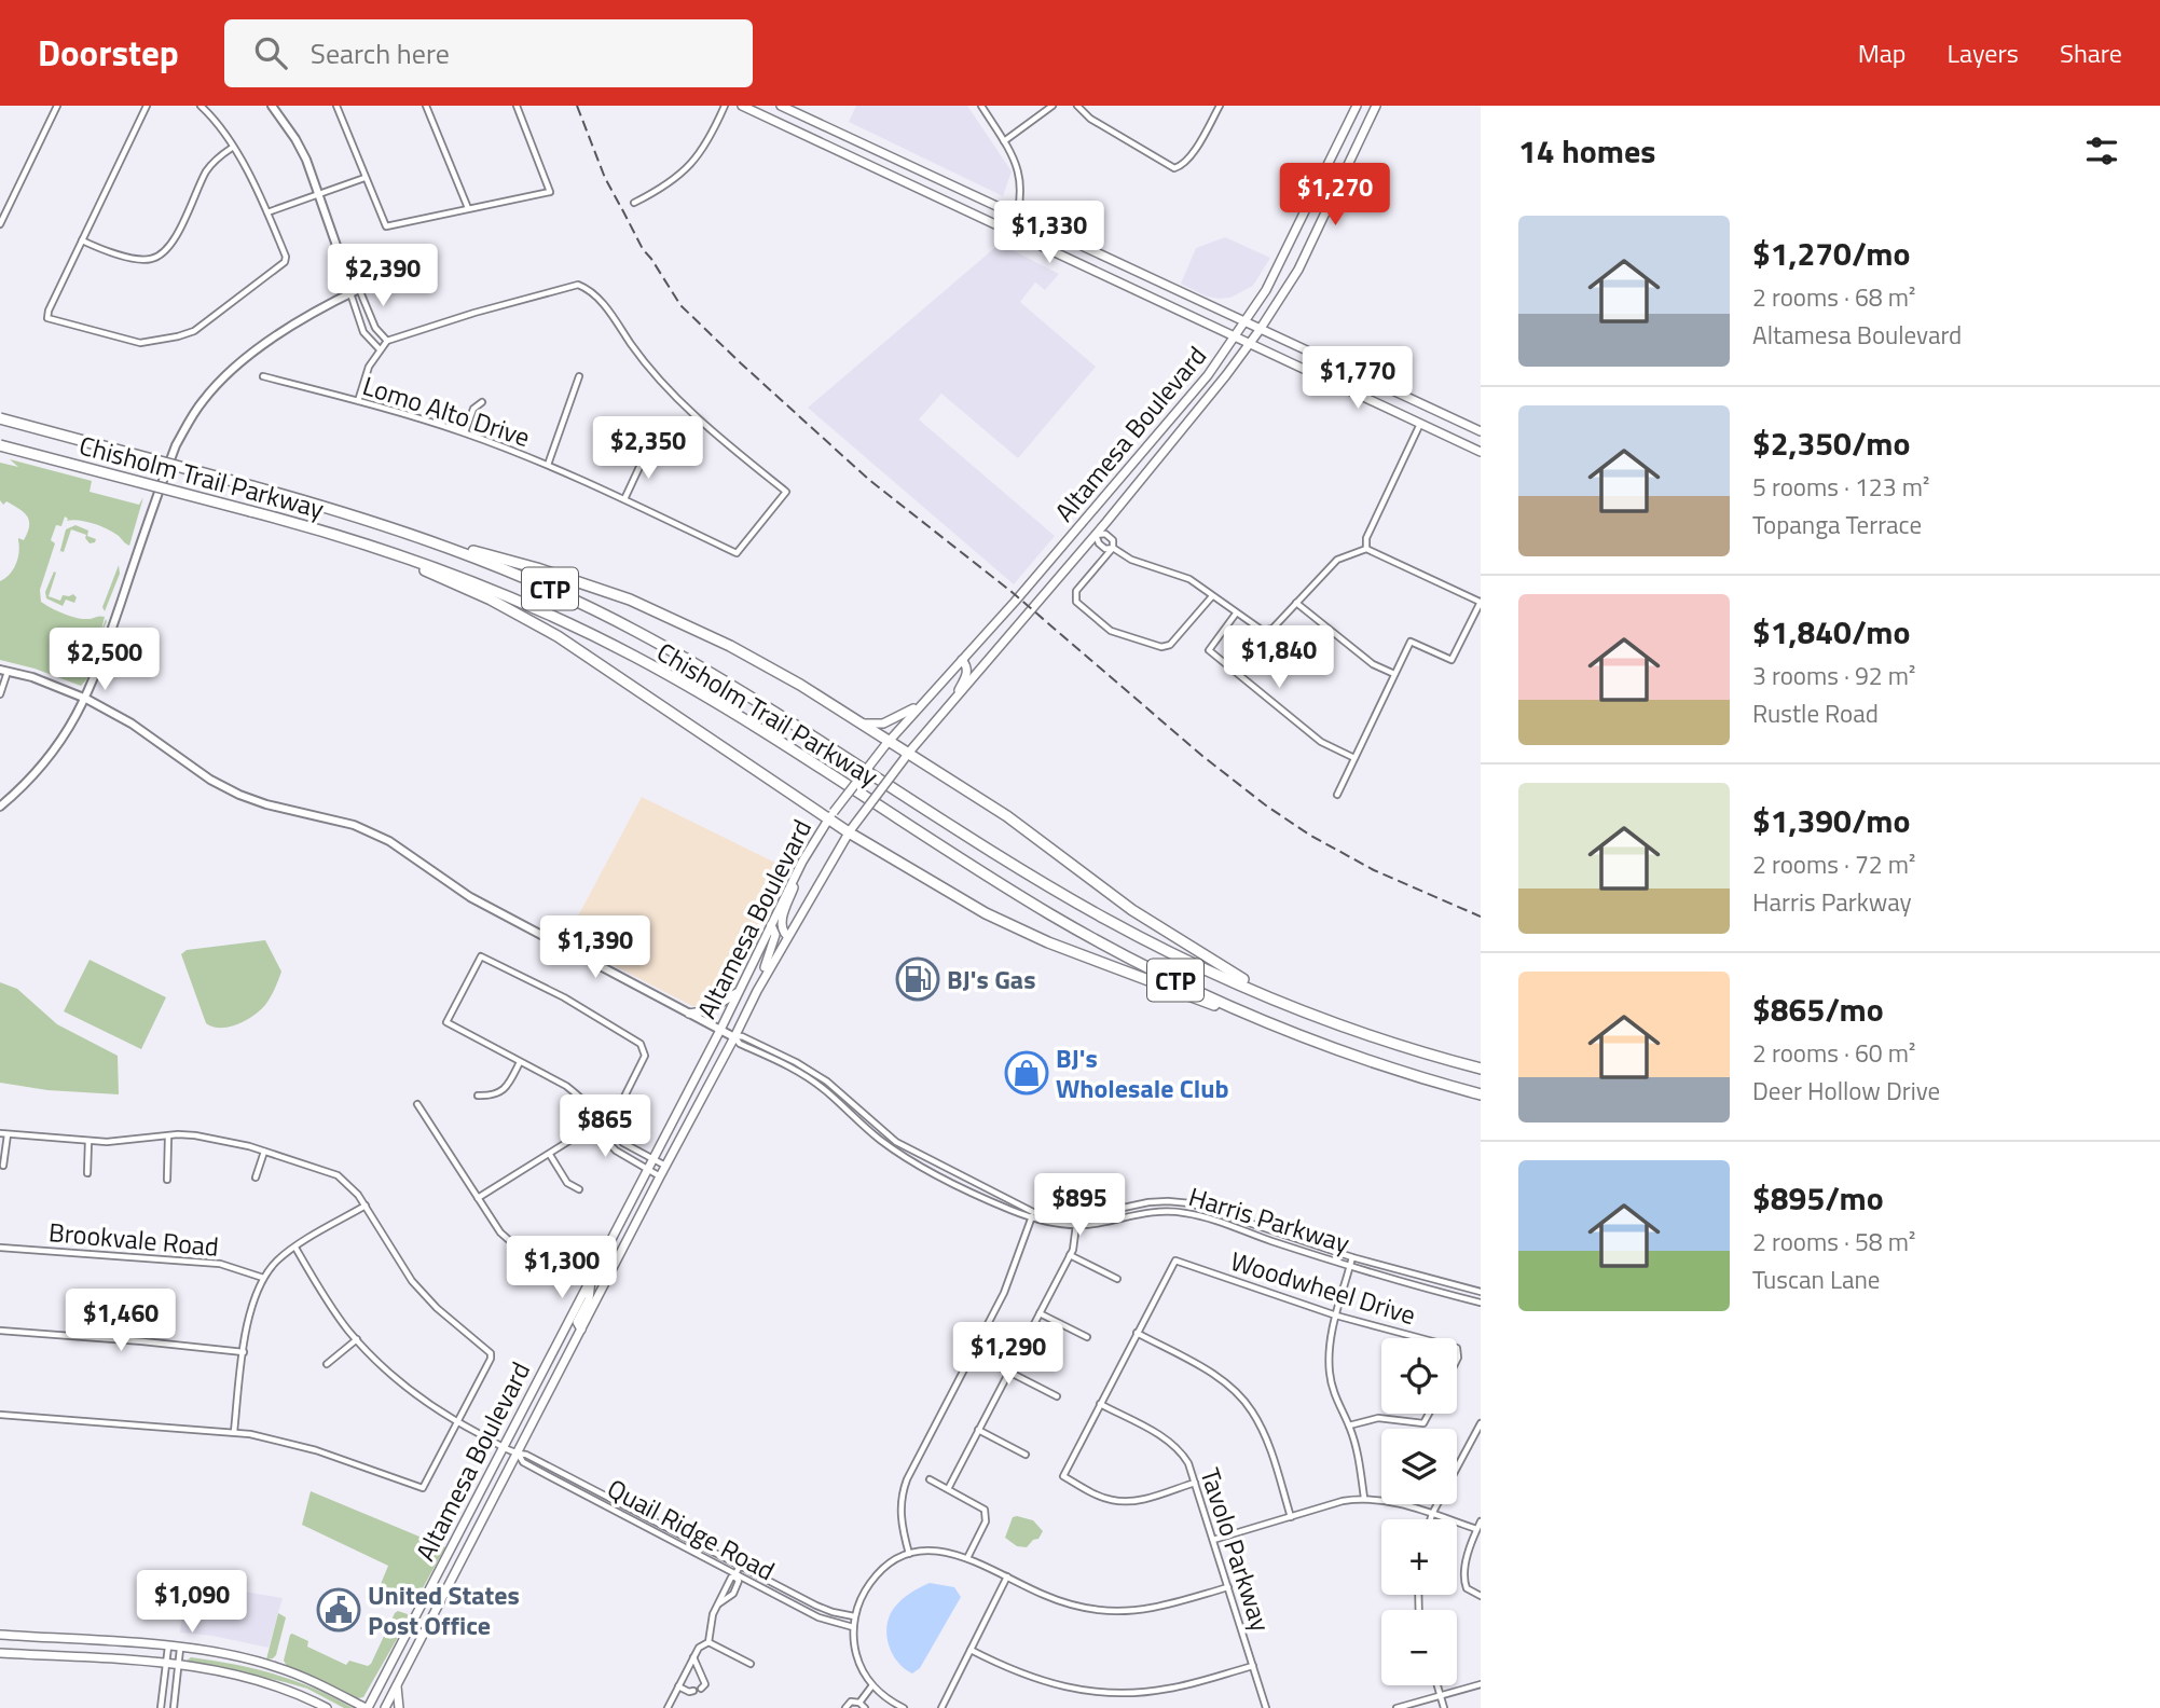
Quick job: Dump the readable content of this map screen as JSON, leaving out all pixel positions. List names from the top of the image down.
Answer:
{
  "streets": {
    "highway": ["Chisholm Trail Parkway", "CTP"],
    "main road": ["Altamesa Boulevard"],
    "street": [
      "Lomo Alto Drive",
      "Harris Parkway",
      "Brookvale Road",
      "Woodwheel Drive",
      "Quail Ridge Road",
      "Tavolo Parkway"
    ]
  },
  "crossings": [
    ["Altamesa Boulevard", "Harris Parkway"],
    ["Altamesa Boulevard", "Quail Ridge Road"]
  ],
  "places": {
    "fuel station": ["BJ's Gas"],
    "shop": ["BJ's Wholesale Club"],
    "public building": ["United States Post Office"]
  },
  "page": {
    "header": "Doorstep",
    "search": "Search here",
    "nav": ["Map", "Layers", "Share"],
    "heading": "14 homes",
    "price": [
      "$1,270",
      "$1,330",
      "$2,390",
      "$1,770",
      "$2,350",
      "$1,840",
      "$2,500",
      "$1,390",
      "$865",
      "$895",
      "$1,300",
      "$1,460",
      "$1,290",
      "$1,090"
    ],
    "list": [
      {
        "name": "$1,270/mo",
        "note": "2 rooms · 68 m² · Altamesa Boulevard"
      },
      {
        "name": "$2,350/mo",
        "note": "5 rooms · 123 m² · Topanga Terrace"
      },
      {
        "name": "$1,840/mo",
        "note": "3 rooms · 92 m² · Rustle Road"
      },
      {
        "name": "$1,390/mo",
        "note": "2 rooms · 72 m² · Harris Parkway"
      },
      {
        "name": "$865/mo",
        "note": "2 rooms · 60 m² · Deer Hollow Drive"
      },
      {
        "name": "$895/mo",
        "note": "2 rooms · 58 m² · Tuscan Lane"
      }
    ],
    "map_buttons": ["+", "−"]
  }
}
